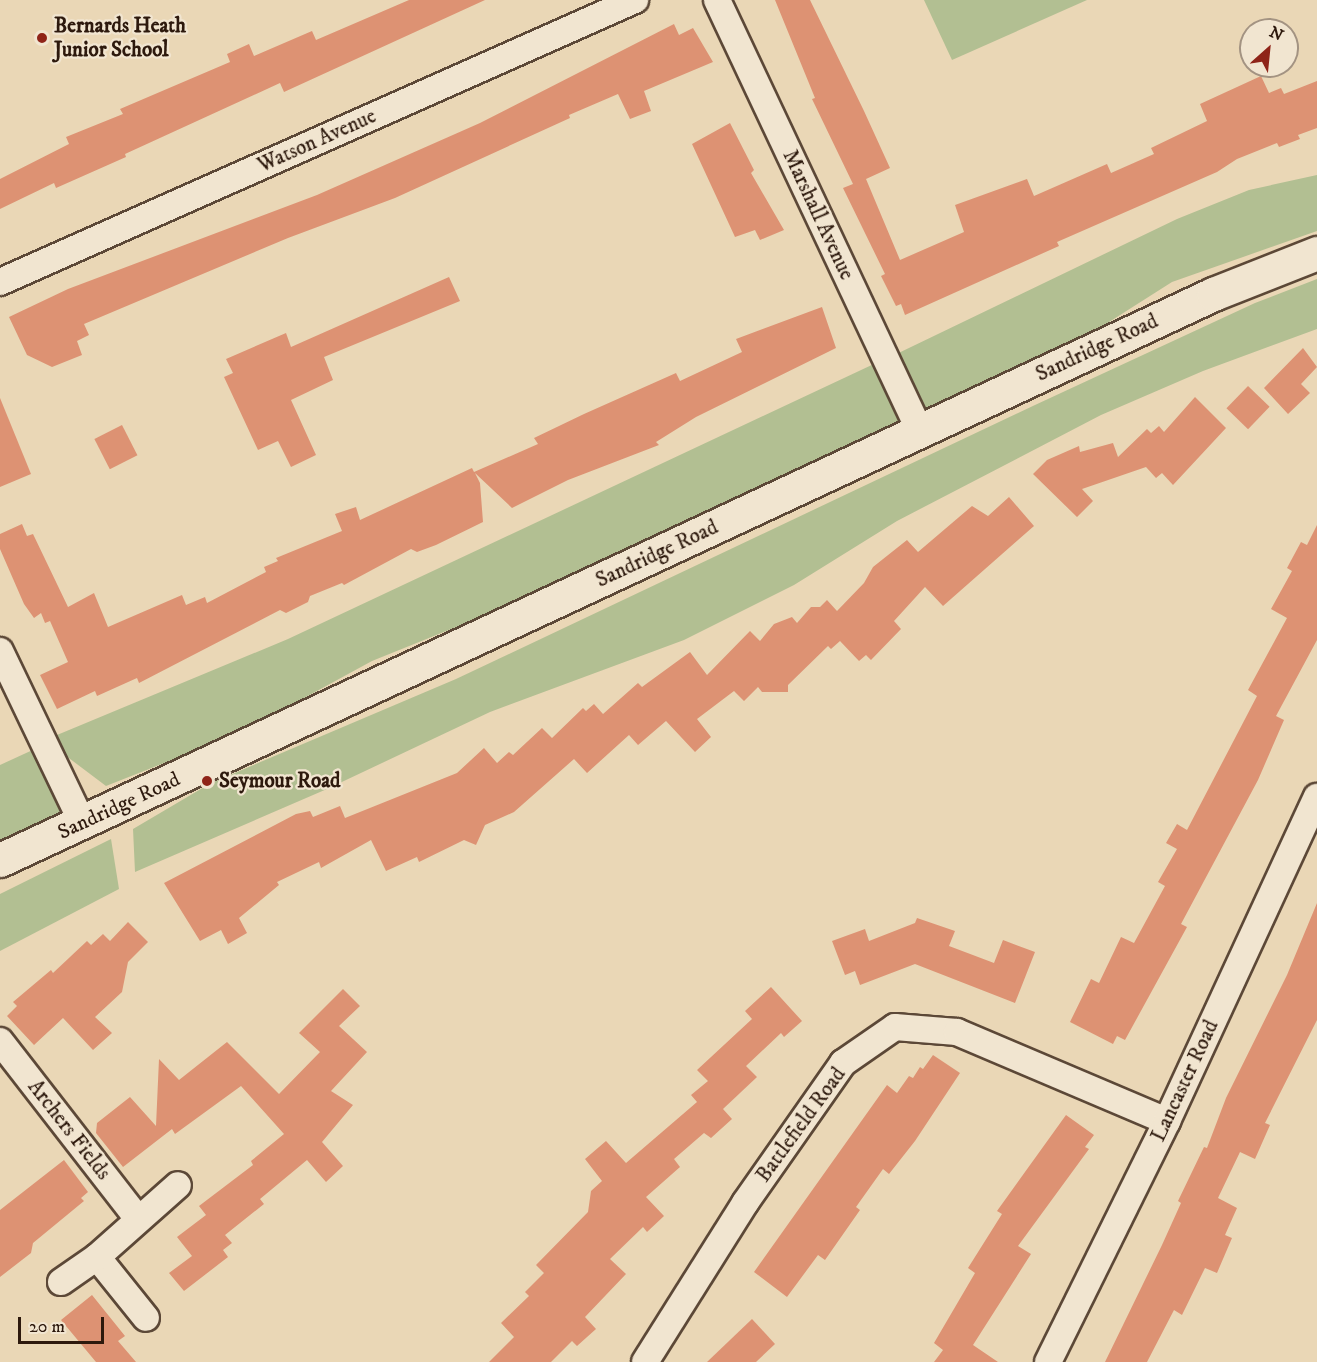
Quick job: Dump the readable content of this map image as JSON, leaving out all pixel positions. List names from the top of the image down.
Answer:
{
  "streets": {
    "main road": ["Sandridge Road"],
    "street": [
      "Watson Avenue",
      "Marshall Avenue",
      "Lancaster Road",
      "Battlefield Road",
      "Archers Fields"
    ]
  },
  "crossings": [
    ["Marshall Avenue", "Sandridge Road"],
    ["Lancaster Road", "Battlefield Road"]
  ],
  "places": ["Bernards Heath Junior School", "Seymour Road"],
  "scale_bar": "20 m",
  "north": "top right"
}
